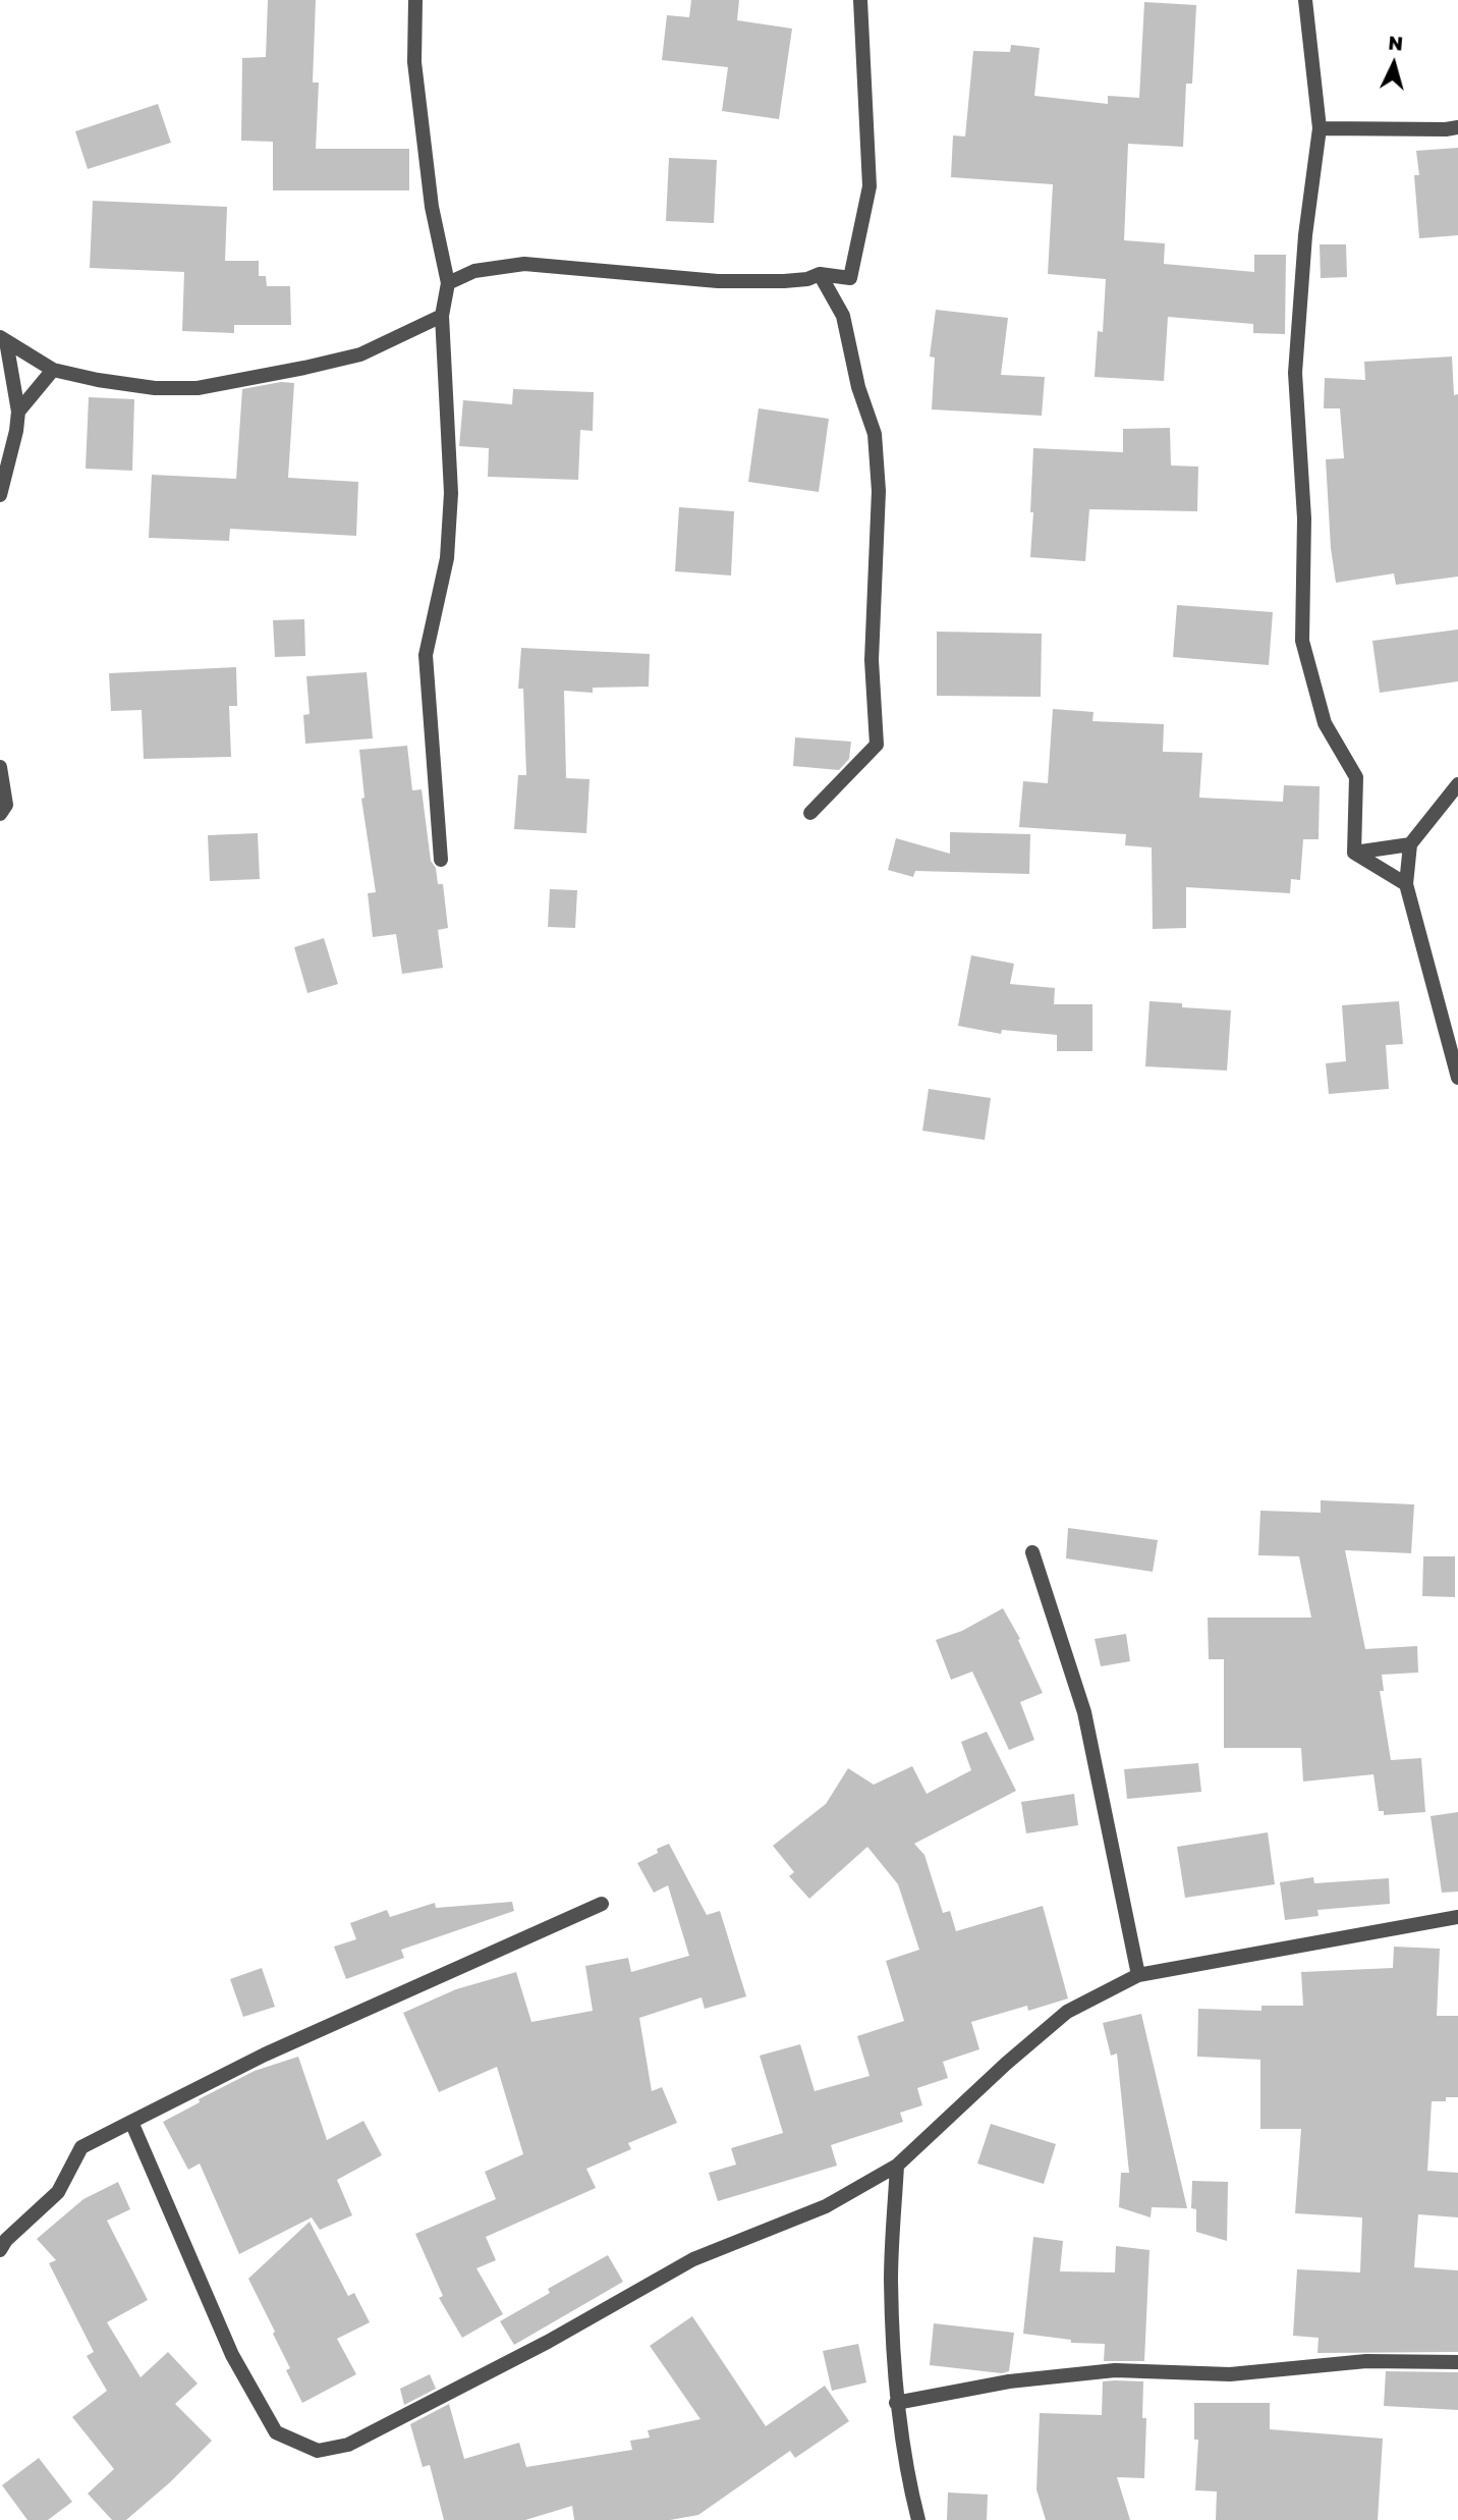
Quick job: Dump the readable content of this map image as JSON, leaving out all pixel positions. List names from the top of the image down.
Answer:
{
  "north": "top"
}
